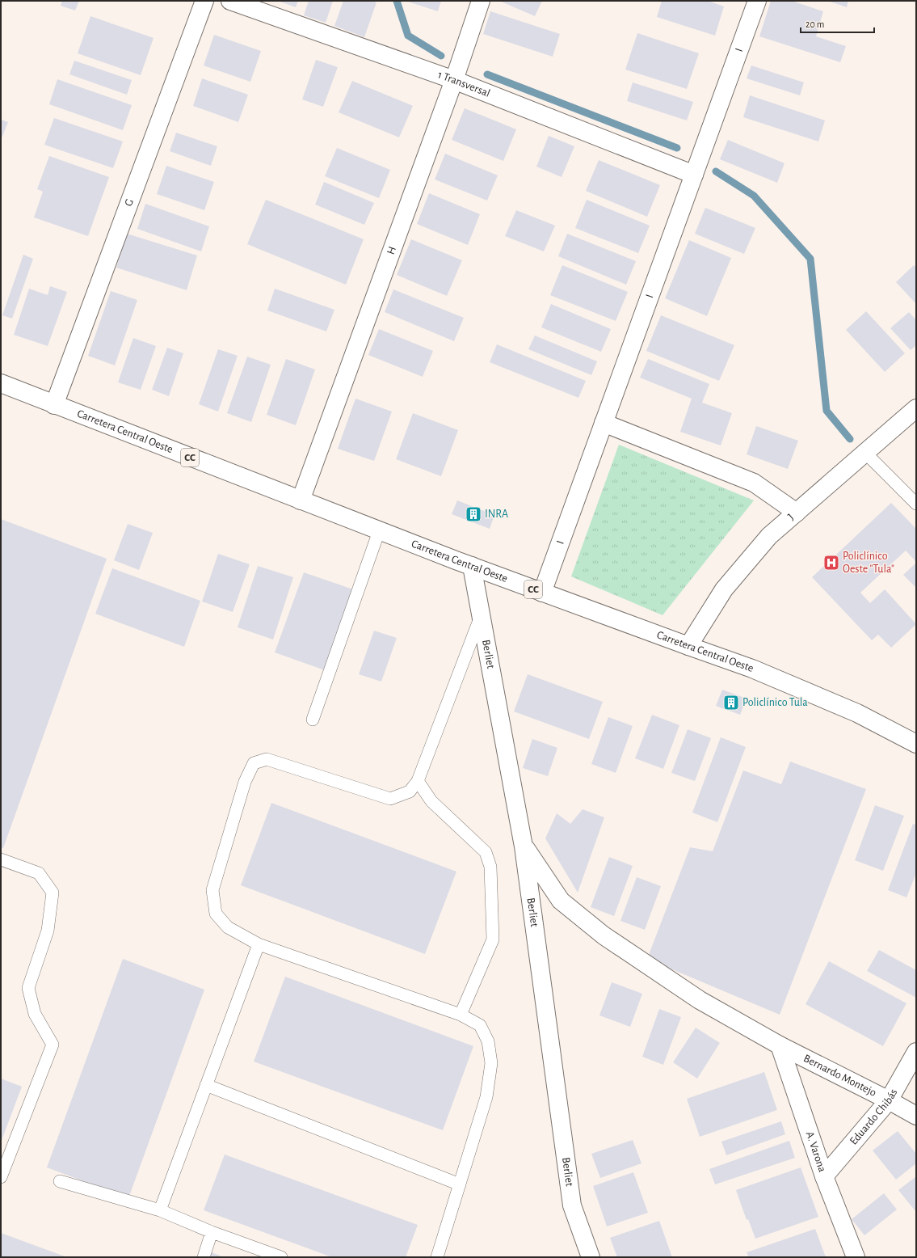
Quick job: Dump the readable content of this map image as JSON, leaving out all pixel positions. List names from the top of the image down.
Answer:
{
  "streets": {
    "street": [
      "I",
      "1 Transversal",
      "G",
      "H",
      "Carretera Central Oeste",
      "CC",
      "J",
      "Berliet",
      "Bernardo Montejo",
      "Eduardo Chibás",
      "A. Varona"
    ]
  },
  "crossings": [
    ["I", "1 Transversal"],
    ["I", "Carretera Central Oeste"],
    ["1 Transversal", "H"],
    ["G", "Carretera Central Oeste"],
    ["H", "Carretera Central Oeste"],
    ["Carretera Central Oeste", "J"],
    ["Carretera Central Oeste", "Berliet"],
    ["Berliet", "Bernardo Montejo"],
    ["Bernardo Montejo", "Eduardo Chibás"],
    ["Bernardo Montejo", "A. Varona"],
    ["Eduardo Chibás", "A. Varona"]
  ],
  "places": {
    "building": ["INRA", "Policlínico Tula"],
    "hospital": ["Policlínico Oeste \"Tula\""]
  },
  "scale_bar": "20 m"
}
